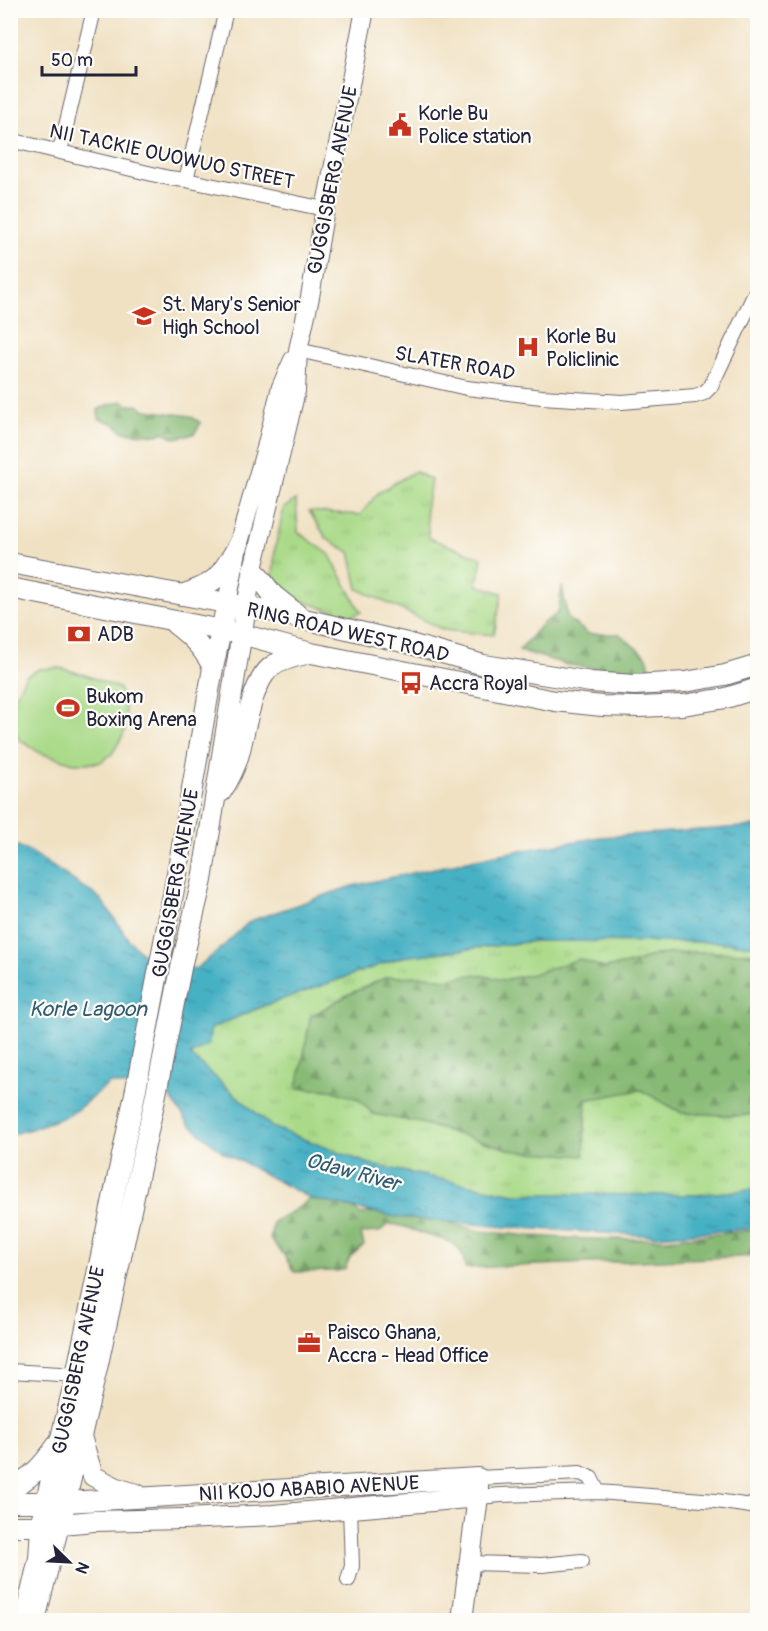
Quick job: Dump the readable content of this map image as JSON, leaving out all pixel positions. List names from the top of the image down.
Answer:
{
  "streets": {
    "main road": ["GUGGISBERG AVENUE", "RING ROAD WEST ROAD", "NII KOJO ABABIO AVENUE"],
    "street": ["NII TACKIE OUOWUO STREET", "SLATER ROAD"]
  },
  "crossings": [
    ["NII TACKIE OUOWUO STREET", "GUGGISBERG AVENUE"],
    ["GUGGISBERG AVENUE", "SLATER ROAD"],
    ["GUGGISBERG AVENUE", "RING ROAD WEST ROAD"],
    ["GUGGISBERG AVENUE", "NII KOJO ABABIO AVENUE"]
  ],
  "water": ["Korle Lagoon", "Odaw River"],
  "places": {
    "public building": ["Korle Bu Police station"],
    "school or university": ["St. Mary's Senior High School"],
    "hospital": ["Korle Bu Policlinic"],
    "bank": ["ADB"],
    "bus stop": ["Accra Royal"],
    "sports": ["Bukom Boxing Arena"],
    "office": ["Paisco Ghana, Accra - Head Office"]
  },
  "scale_bar": "50 m",
  "north": "bottom right"
}
